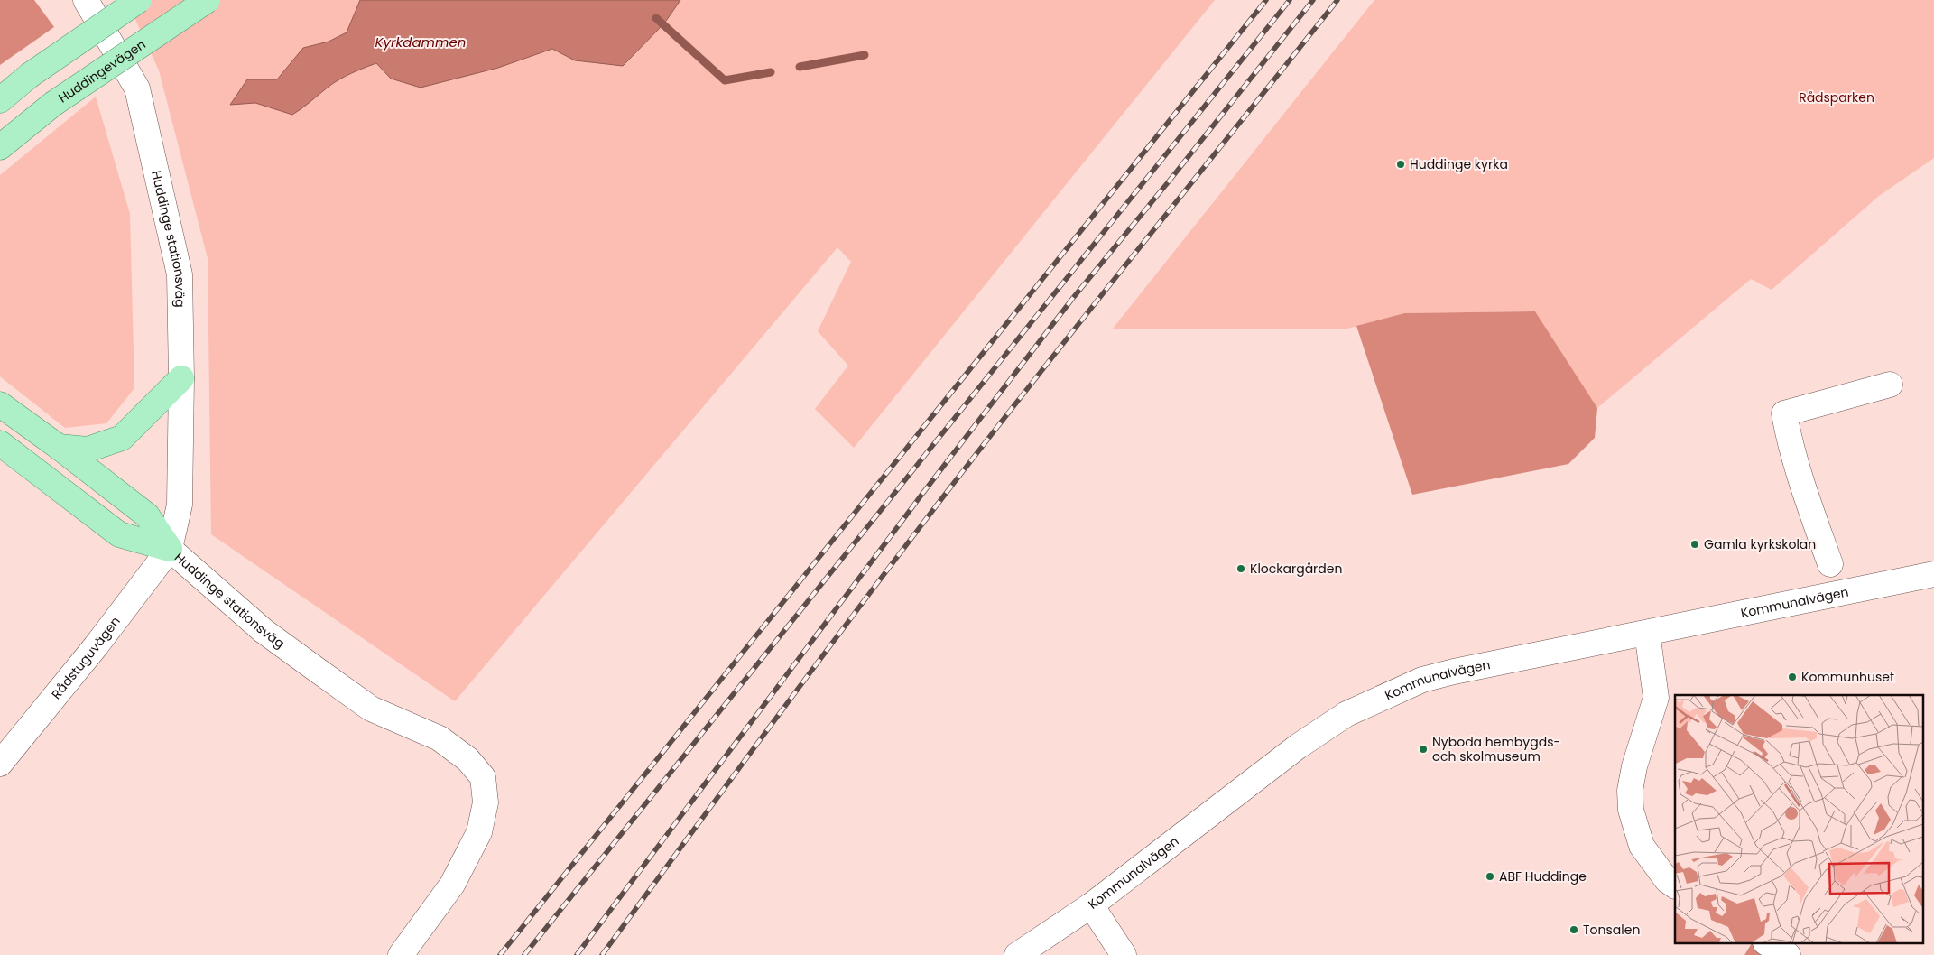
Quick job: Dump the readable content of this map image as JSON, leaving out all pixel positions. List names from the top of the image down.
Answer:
{
  "streets": {
    "main road": ["Huddingevägen"],
    "street": ["Huddinge stationsväg", "Kommunalvägen", "Rådstuguvägen"]
  },
  "crossings": [
    ["Huddinge stationsväg", "Rådstuguvägen"]
  ],
  "water": ["Kyrkdammen"],
  "parks": ["Rådsparken"],
  "places": [
    "Huddinge kyrka",
    "Gamla kyrkskolan",
    "Klockargården",
    "Kommunhuset",
    "Nyboda hembygds- och skolmuseum",
    "ABF Huddinge",
    "Tonsalen"
  ]
}
